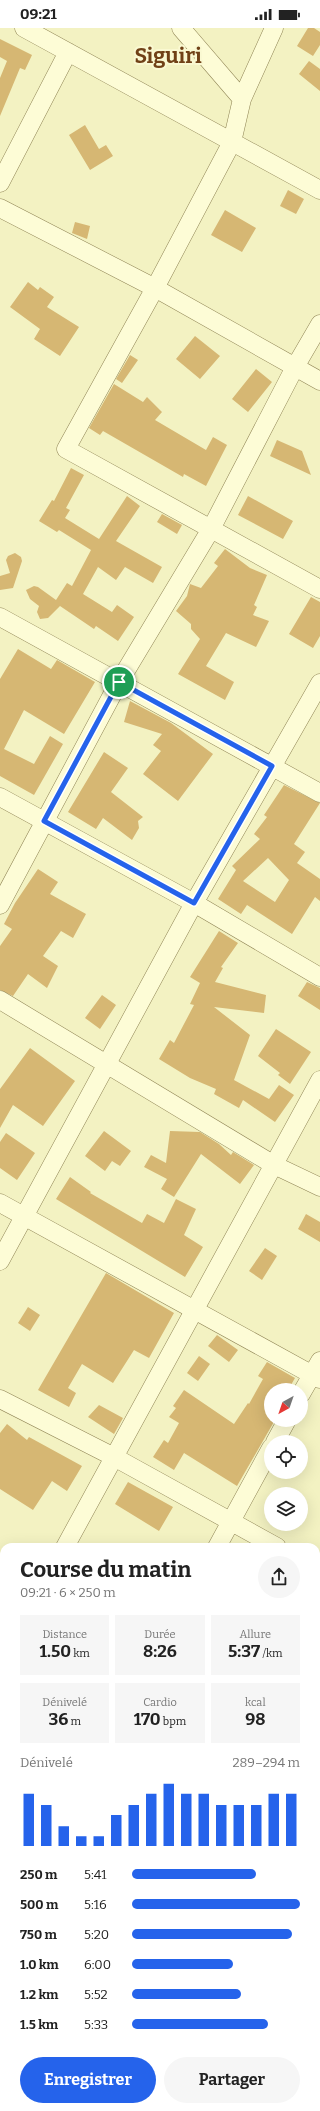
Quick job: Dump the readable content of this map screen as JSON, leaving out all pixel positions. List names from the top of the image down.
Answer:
{
  "districts": ["Siguiri"],
  "north": "bottom left",
  "page": {
    "status": "09:21",
    "heading": ["Course du matin", "09:21 · 6 × 250 m"],
    "stats": [
      ["Distance", "1.50 km"],
      ["Durée", "8:26"],
      ["Allure", "5:37 /km"],
      ["Dénivelé", "36 m"],
      ["Cardio", "170 bpm"],
      ["kcal", "98"]
    ],
    "chart": ["Dénivelé", "289–294 m"],
    "list": [
      {
        "name": "250 m",
        "note": "5:41"
      },
      {
        "name": "500 m",
        "note": "5:16"
      },
      {
        "name": "750 m",
        "note": "5:20"
      },
      {
        "name": "1.0 km",
        "note": "6:00"
      },
      {
        "name": "1.2 km",
        "note": "5:52"
      },
      {
        "name": "1.5 km",
        "note": "5:33"
      }
    ],
    "buttons": ["Enregistrer", "Partager"]
  }
}
